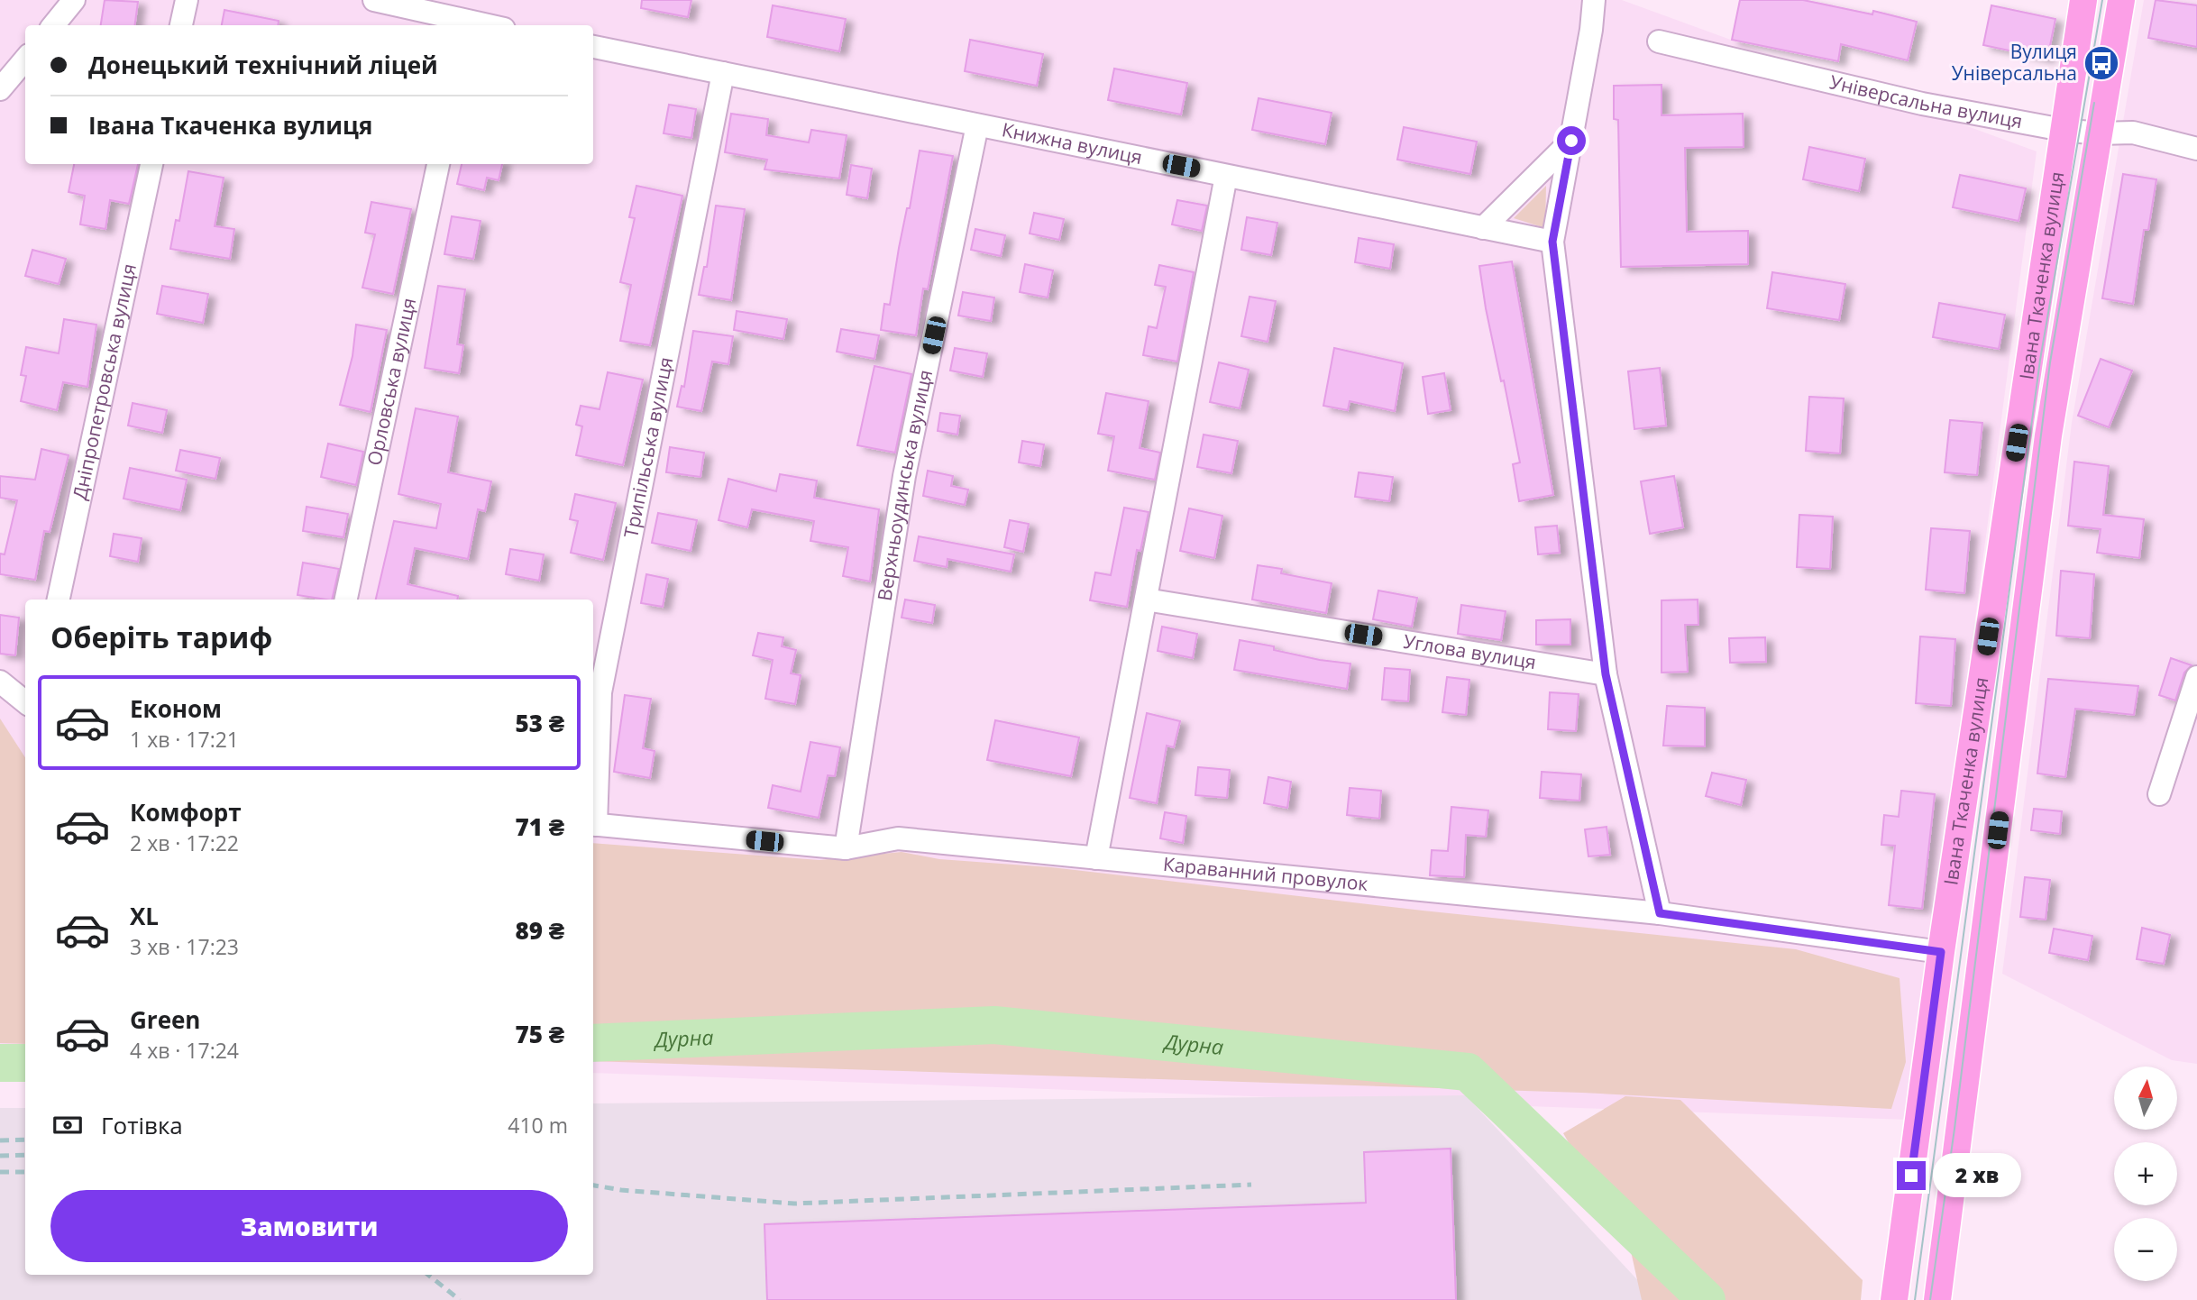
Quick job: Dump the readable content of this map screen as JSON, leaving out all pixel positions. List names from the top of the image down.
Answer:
{
  "streets": {
    "main road": ["Івана Ткаченка вулиця"],
    "street": [
      "Універсальна вулиця",
      "Книжна вулиця",
      "Дніпропетровська вулиця",
      "Орловська вулиця",
      "Трипільська вулиця",
      "Верхньоудинська вулиця",
      "Углова вулиця",
      "Караванний провулок"
    ]
  },
  "crossings": [
    ["Універсальна вулиця", "Івана Ткаченка вулиця"],
    ["Книжна вулиця", "Трипільська вулиця"],
    ["Книжна вулиця", "Верхньоудинська вулиця"],
    ["Івана Ткаченка вулиця", "Караванний провулок"],
    ["Трипільська вулиця", "Караванний провулок"],
    ["Верхньоудинська вулиця", "Караванний провулок"]
  ],
  "water": ["Дурна"],
  "places": {
    "bus stop": ["Вулиця Універсальна"]
  },
  "north": "top",
  "page": {
    "banner": ["Донецький технічний ліцей", "Івана Ткаченка вулиця"],
    "heading": "Оберіть тариф",
    "list": [
      {
        "name": "Економ",
        "note": "1 хв · 17:21",
        "value": "53 ₴"
      },
      {
        "name": "Комфорт",
        "note": "2 хв · 17:22",
        "value": "71 ₴"
      },
      {
        "name": "XL",
        "note": "3 хв · 17:23",
        "value": "89 ₴"
      },
      {
        "name": "Green",
        "note": "4 хв · 17:24",
        "value": "75 ₴"
      }
    ],
    "map_buttons": ["+", "−"],
    "pay": ["Готівка", "410 m"],
    "bubble": "2 хв",
    "buttons": "Замовити"
  }
}
